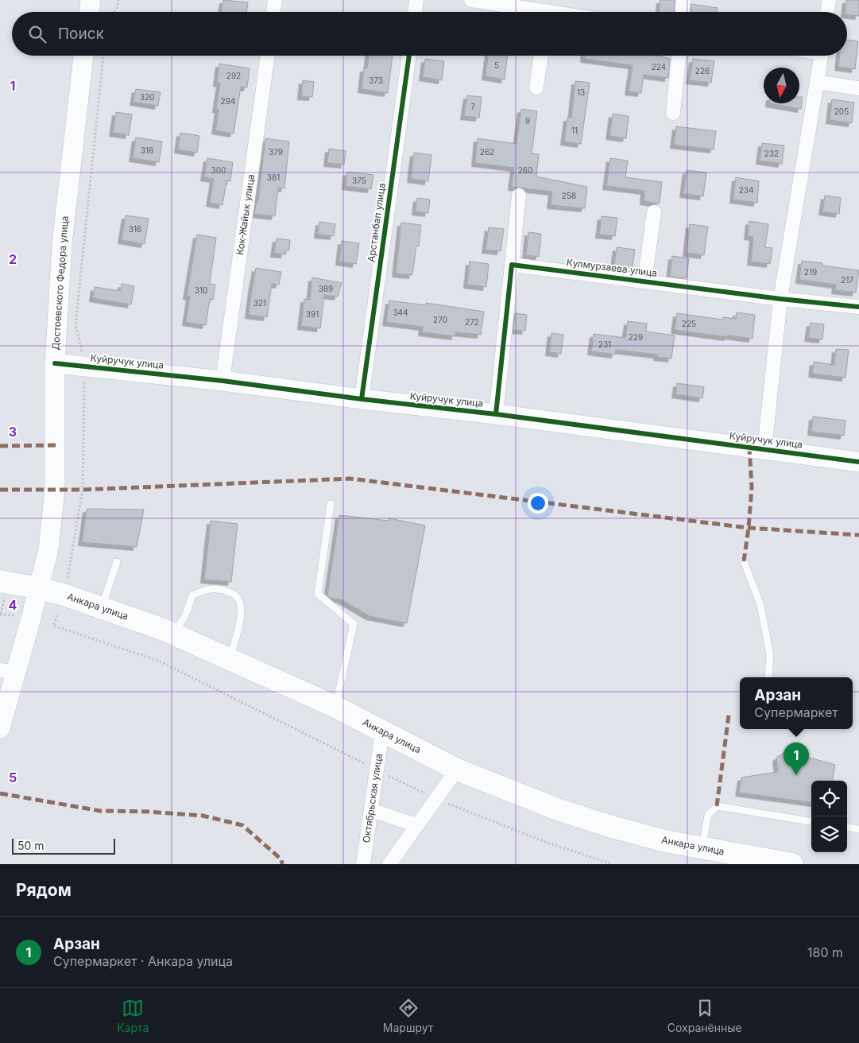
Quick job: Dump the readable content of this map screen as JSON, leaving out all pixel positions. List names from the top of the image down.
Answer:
{
  "streets": {
    "main road": ["Анкара улица"],
    "street": [
      "Кок-Жайык улица",
      "Арстанбап улица",
      "Кулмурзаева улица",
      "Достоевского Федора улица",
      "Куйручук улица",
      "Октябрьская улица"
    ]
  },
  "crossings": [
    ["Кок-Жайык улица", "Куйручук улица"],
    ["Арстанбап улица", "Куйручук улица"],
    ["Достоевского Федора улица", "Куйручук улица"],
    ["Достоевского Федора улица", "Анкара улица"],
    ["Анкара улица", "Октябрьская улица"]
  ],
  "house_numbers": [
    "5",
    "224",
    "226",
    "292",
    "373",
    "13",
    "320",
    "294",
    "7",
    "205",
    "9",
    "11",
    "318",
    "379",
    "262",
    "232",
    "300",
    "260",
    "381",
    "375",
    "234",
    "258",
    "316",
    "219",
    "217",
    "389",
    "310",
    "321",
    "344",
    "391",
    "270",
    "272",
    "225",
    "229",
    "231"
  ],
  "scale_bar": "50 m",
  "north": "bottom",
  "page": {
    "search": "Поиск",
    "popup": ["Арзан", "Супермаркет"],
    "pins": "1",
    "scale": "50 m",
    "heading": "Рядом",
    "list": [
      {
        "mark": "1",
        "name": "Арзан",
        "note": "Супермаркет · Анкара улица",
        "value": "180 m"
      }
    ],
    "nav": ["Карта", "Маршрут", "Сохранённые"]
  },
  "grid": {
    "rows": [
      "1",
      "2",
      "3",
      "4",
      "5"
    ]
  }
}
